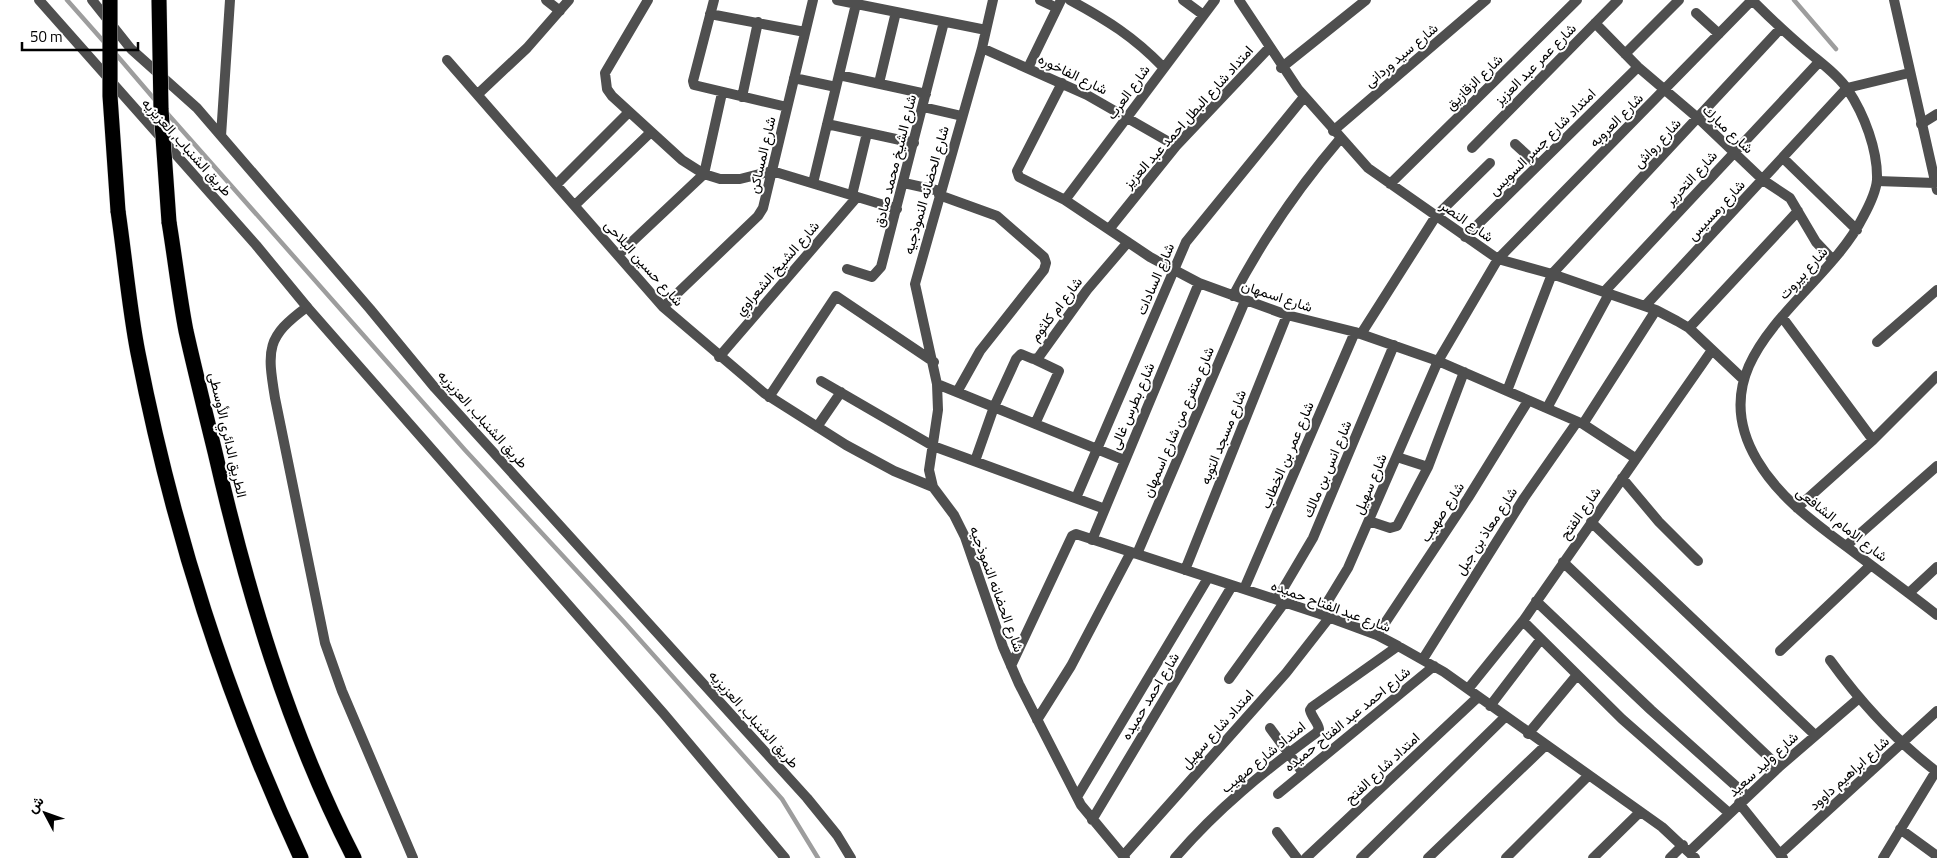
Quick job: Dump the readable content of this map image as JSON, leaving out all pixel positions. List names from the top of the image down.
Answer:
{
  "streets": {
    "highway": ["الطريق الدائري الأوسطى"],
    "street": [
      "شارع سيد وردانى",
      "شارع عمر عبد العزيز",
      "شارع الفاخوره",
      "شارع الزقازيق",
      "شارع العرب",
      "امتداد شارع البطل احمد عبد العزيز",
      "شارع العروبه",
      "شارع مبارك",
      "امتداد شارع جسر السويس",
      "شارع رواش",
      "طريق الشنباب, العزيزيه",
      "شارع المساكن",
      "شارع الشيخ محمد صادق",
      "شارع التحرير",
      "شارع الحضانه النموذجيه",
      "شارع رمسيس",
      "شارع النصر",
      "شارع حسين البلاحى",
      "شارع الشيخ الشعراوي",
      "شارع بيروت",
      "شارع السادات",
      "شارع اسمهان",
      "شارع ام كلثوم",
      "شارع بطرس غالى",
      "شارع متفرع من شارع اسمهان",
      "شارع مسجد التوبه",
      "شارع عمر بن الخطاب",
      "شارع انس بن مالك",
      "شارع سهيل",
      "شارع صهيب",
      "شارع الفتح",
      "شارع الامام الشافعى",
      "شارع معاذ بن جبل",
      "شارع عبد الفتاح حميده",
      "شارع احمد حميده",
      "شارع احمد عبد الفتاح حميده",
      "امتداد شارع سهيل",
      "امتداد شارع صهيب",
      "شارع وليد سعيد",
      "امتداد شارع الفتح",
      "شارع ابراهيم داوود"
    ]
  },
  "crossings": [
    ["شارع سيد وردانى", "شارع النصر"],
    ["شارع عمر عبد العزيز", "شارع مبارك"],
    ["شارع الفاخوره", "شارع العرب"],
    ["شارع الفاخوره", "امتداد شارع البطل احمد عبد العزيز"],
    ["شارع الفاخوره", "شارع الحضانه النموذجيه"],
    ["شارع الفاخوره", "شارع اسمهان"],
    ["شارع الزقازيق", "شارع النصر"],
    ["شارع العرب", "شارع اسمهان"],
    ["امتداد شارع البطل احمد عبد العزيز", "شارع النصر"],
    ["امتداد شارع البطل احمد عبد العزيز", "شارع اسمهان"],
    ["شارع العروبه", "شارع مبارك"],
    ["شارع العروبه", "شارع النصر"],
    ["شارع العروبه", "شارع اسمهان"],
    ["شارع العروبه", "شارع سهيل"],
    ["شارع مبارك", "امتداد شارع جسر السويس"],
    ["شارع مبارك", "شارع رواش"],
    ["شارع مبارك", "شارع التحرير"],
    ["شارع مبارك", "شارع رمسيس"],
    ["شارع مبارك", "شارع بيروت"],
    ["امتداد شارع جسر السويس", "شارع النصر"],
    ["شارع رواش", "شارع النصر"],
    ["شارع المساكن", "شارع حسين البلاحى"],
    ["شارع التحرير", "شارع النصر"],
    ["شارع التحرير", "شارع اسمهان"],
    ["شارع الحضانه النموذجيه", "شارع حسين البلاحى"],
    ["شارع الحضانه النموذجيه", "شارع متفرع من شارع اسمهان"],
    ["شارع الحضانه النموذجيه", "شارع عبد الفتاح حميده"],
    ["شارع الحضانه النموذجيه", "شارع احمد حميده"],
    ["شارع الحضانه النموذجيه", "امتداد شارع سهيل"],
    ["شارع رمسيس", "شارع النصر"],
    ["شارع النصر", "شارع بيروت"],
    ["شارع النصر", "شارع السادات"],
    ["شارع النصر", "شارع عمر بن الخطاب"],
    ["شارع النصر", "شارع الفتح"],
    ["شارع النصر", "شارع الامام الشافعى"],
    ["شارع النصر", "شارع معاذ بن جبل"],
    ["شارع حسين البلاحى", "شارع الشيخ الشعراوي"],
    ["شارع بيروت", "شارع الامام الشافعى"],
    ["شارع السادات", "شارع اسمهان"],
    ["شارع اسمهان", "شارع ام كلثوم"],
    ["شارع اسمهان", "شارع بطرس غالى"],
    ["شارع اسمهان", "شارع متفرع من شارع اسمهان"],
    ["شارع اسمهان", "شارع مسجد التوبه"],
    ["شارع اسمهان", "شارع عمر بن الخطاب"],
    ["شارع اسمهان", "شارع انس بن مالك"],
    ["شارع اسمهان", "شارع سهيل"],
    ["شارع اسمهان", "شارع صهيب"],
    ["شارع اسمهان", "شارع الفتح"],
    ["شارع اسمهان", "شارع معاذ بن جبل"],
    ["شارع بطرس غالى", "شارع عبد الفتاح حميده"],
    ["شارع متفرع من شارع اسمهان", "شارع عبد الفتاح حميده"],
    ["شارع مسجد التوبه", "شارع عبد الفتاح حميده"],
    ["شارع عمر بن الخطاب", "شارع عبد الفتاح حميده"],
    ["شارع انس بن مالك", "شارع عبد الفتاح حميده"],
    ["شارع سهيل", "شارع عبد الفتاح حميده"],
    ["شارع سهيل", "امتداد شارع سهيل"],
    ["شارع صهيب", "شارع عبد الفتاح حميده"],
    ["شارع الفتح", "شارع عبد الفتاح حميده"],
    ["شارع معاذ بن جبل", "شارع عبد الفتاح حميده"],
    ["شارع عبد الفتاح حميده", "شارع احمد حميده"],
    ["شارع عبد الفتاح حميده", "شارع احمد عبد الفتاح حميده"],
    ["شارع عبد الفتاح حميده", "امتداد شارع سهيل"],
    ["شارع عبد الفتاح حميده", "امتداد شارع صهيب"],
    ["شارع عبد الفتاح حميده", "شارع وليد سعيد"],
    ["شارع عبد الفتاح حميده", "امتداد شارع الفتح"]
  ],
  "scale_bar": "50 m",
  "north": "top left"
}
